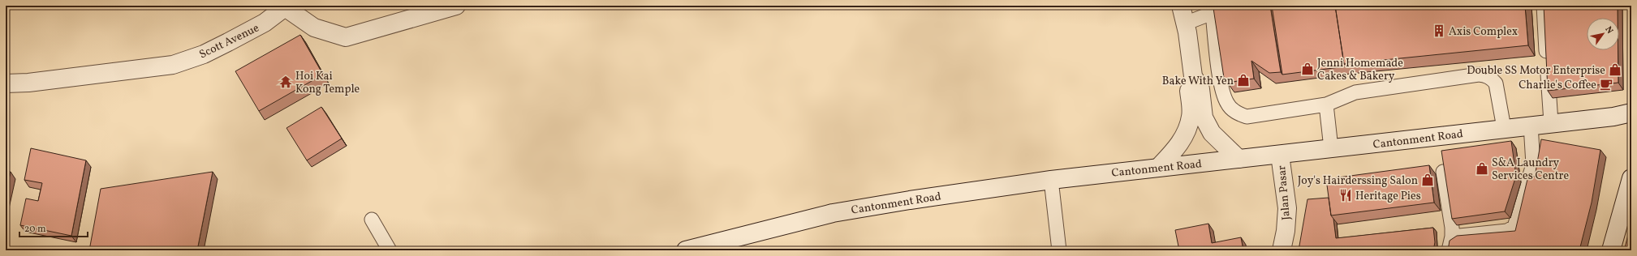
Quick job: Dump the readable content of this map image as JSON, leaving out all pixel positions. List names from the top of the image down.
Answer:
{
  "streets": {
    "main road": ["Scott Avenue", "Cantonment Road", "Jalan Pasar"]
  },
  "crossings": [
    ["Cantonment Road", "Jalan Pasar"]
  ],
  "places": {
    "building": ["Axis Complex"],
    "shop": [
      "Jenni Homemade Cakes & Bakery",
      "Double SS Motor Enterprise",
      "Bake With Yen",
      "S&A Laundry Services Centre",
      "Joy's Hairderssing Salon"
    ],
    "temple": ["Hoi Kai Kong Temple"],
    "cafe": ["Charlie's Coffee"],
    "restaurant": ["Heritage Pies"]
  },
  "scale_bar": "20 m",
  "north": "top right"
}
